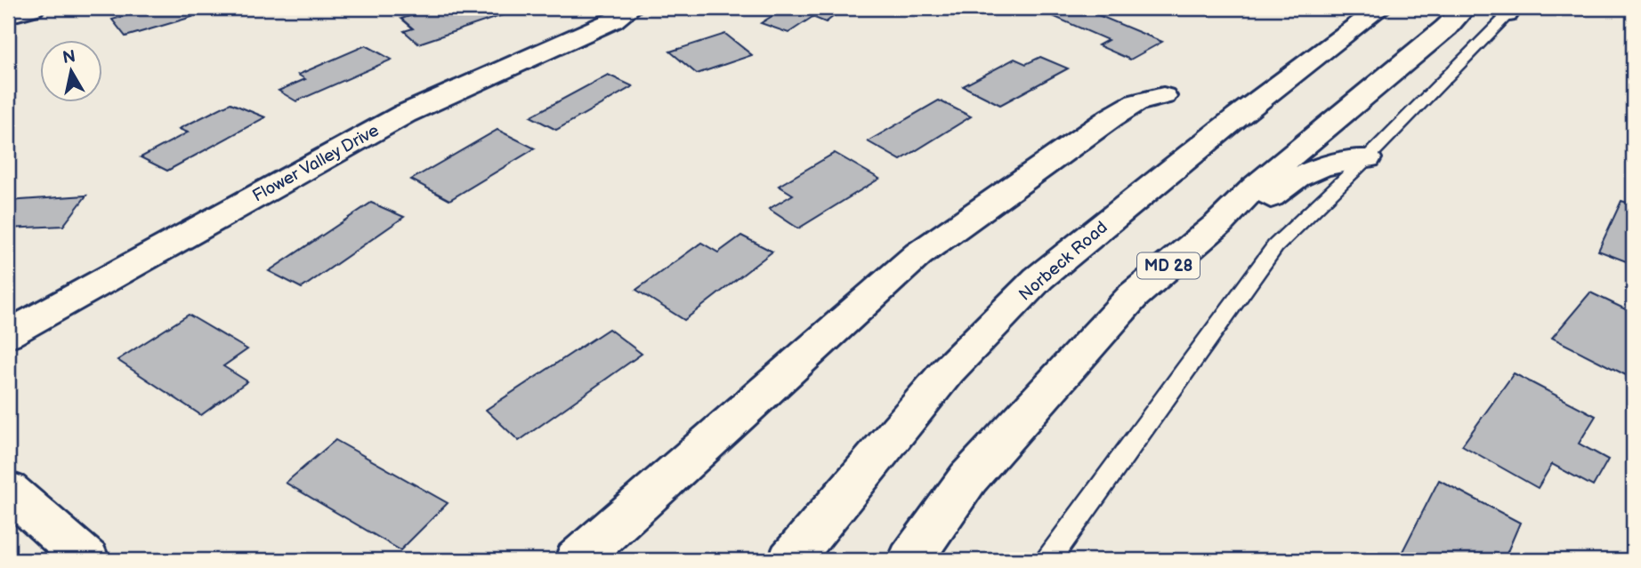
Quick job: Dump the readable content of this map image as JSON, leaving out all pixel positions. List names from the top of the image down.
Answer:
{
  "streets": {
    "main road": ["Flower Valley Drive", "Norbeck Road", "MD 28"]
  },
  "north": "top"
}
